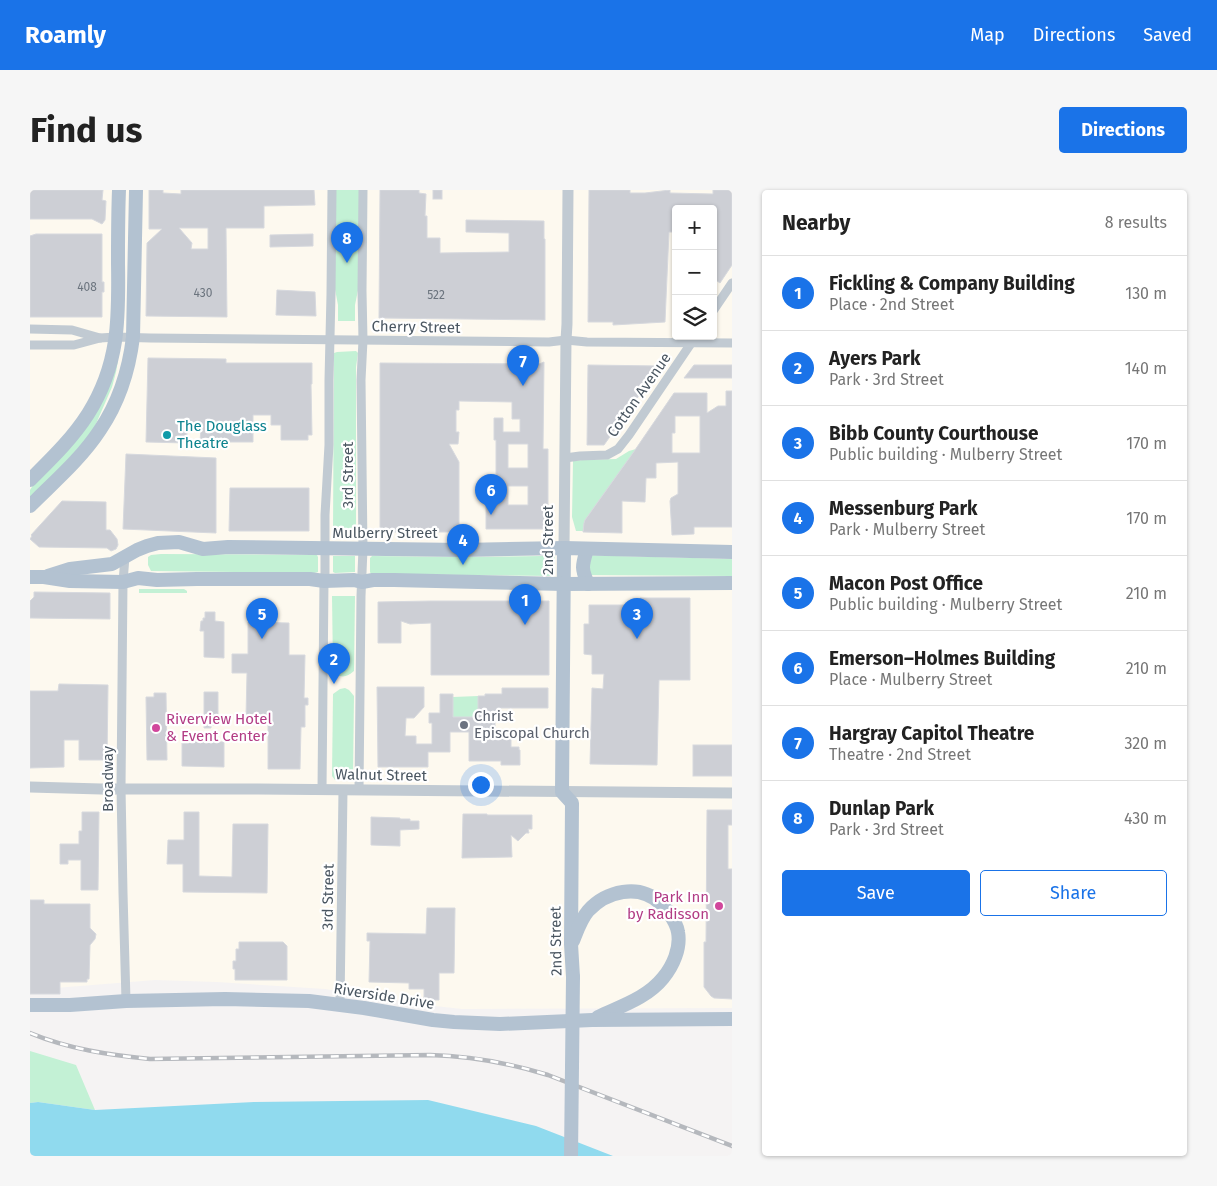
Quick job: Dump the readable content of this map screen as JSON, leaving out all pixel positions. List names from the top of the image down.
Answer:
{
  "streets": {
    "main road": ["Mulberry Street", "2nd Street", "Riverside Drive"],
    "street": [
      "Cherry Street",
      "Cotton Avenue",
      "3rd Street",
      "Walnut Street",
      "Broadway"
    ]
  },
  "crossings": [
    ["Cherry Street", "3rd Street"],
    ["Cherry Street", "2nd Street"],
    ["Cotton Avenue", "2nd Street"],
    ["3rd Street", "Mulberry Street"],
    ["3rd Street", "Walnut Street"],
    ["3rd Street", "Riverside Drive"],
    ["Mulberry Street", "2nd Street"],
    ["Mulberry Street", "Broadway"],
    ["2nd Street", "Walnut Street"],
    ["Walnut Street", "Broadway"],
    ["Broadway", "Riverside Drive"]
  ],
  "places": [
    "The Douglass Theatre",
    "Christ Episcopal Church",
    "Riverview Hotel & Event Center",
    "Park Inn by Radisson"
  ],
  "house_numbers": ["408", "430", "522"],
  "page": {
    "header": "Roamly",
    "nav": ["Map", "Directions", "Saved"],
    "buttons": [
      "Directions",
      ["Save", "Share"]
    ],
    "title": "Find us",
    "heading": ["Nearby", "8 results"],
    "map_buttons": ["+", "−"],
    "pins": [
      "8",
      "7",
      "6",
      "4",
      "1",
      "3",
      "5",
      "2"
    ],
    "list": [
      {
        "mark": "1",
        "name": "Fickling & Company Building",
        "note": "Place · 2nd Street",
        "value": "130 m"
      },
      {
        "mark": "2",
        "name": "Ayers Park",
        "note": "Park · 3rd Street",
        "value": "140 m"
      },
      {
        "mark": "3",
        "name": "Bibb County Courthouse",
        "note": "Public building · Mulberry Street",
        "value": "170 m"
      },
      {
        "mark": "4",
        "name": "Messenburg Park",
        "note": "Park · Mulberry Street",
        "value": "170 m"
      },
      {
        "mark": "5",
        "name": "Macon Post Office",
        "note": "Public building · Mulberry Street",
        "value": "210 m"
      },
      {
        "mark": "6",
        "name": "Emerson–Holmes Building",
        "note": "Place · Mulberry Street",
        "value": "210 m"
      },
      {
        "mark": "7",
        "name": "Hargray Capitol Theatre",
        "note": "Theatre · 2nd Street",
        "value": "320 m"
      },
      {
        "mark": "8",
        "name": "Dunlap Park",
        "note": "Park · 3rd Street",
        "value": "430 m"
      }
    ]
  }
}
